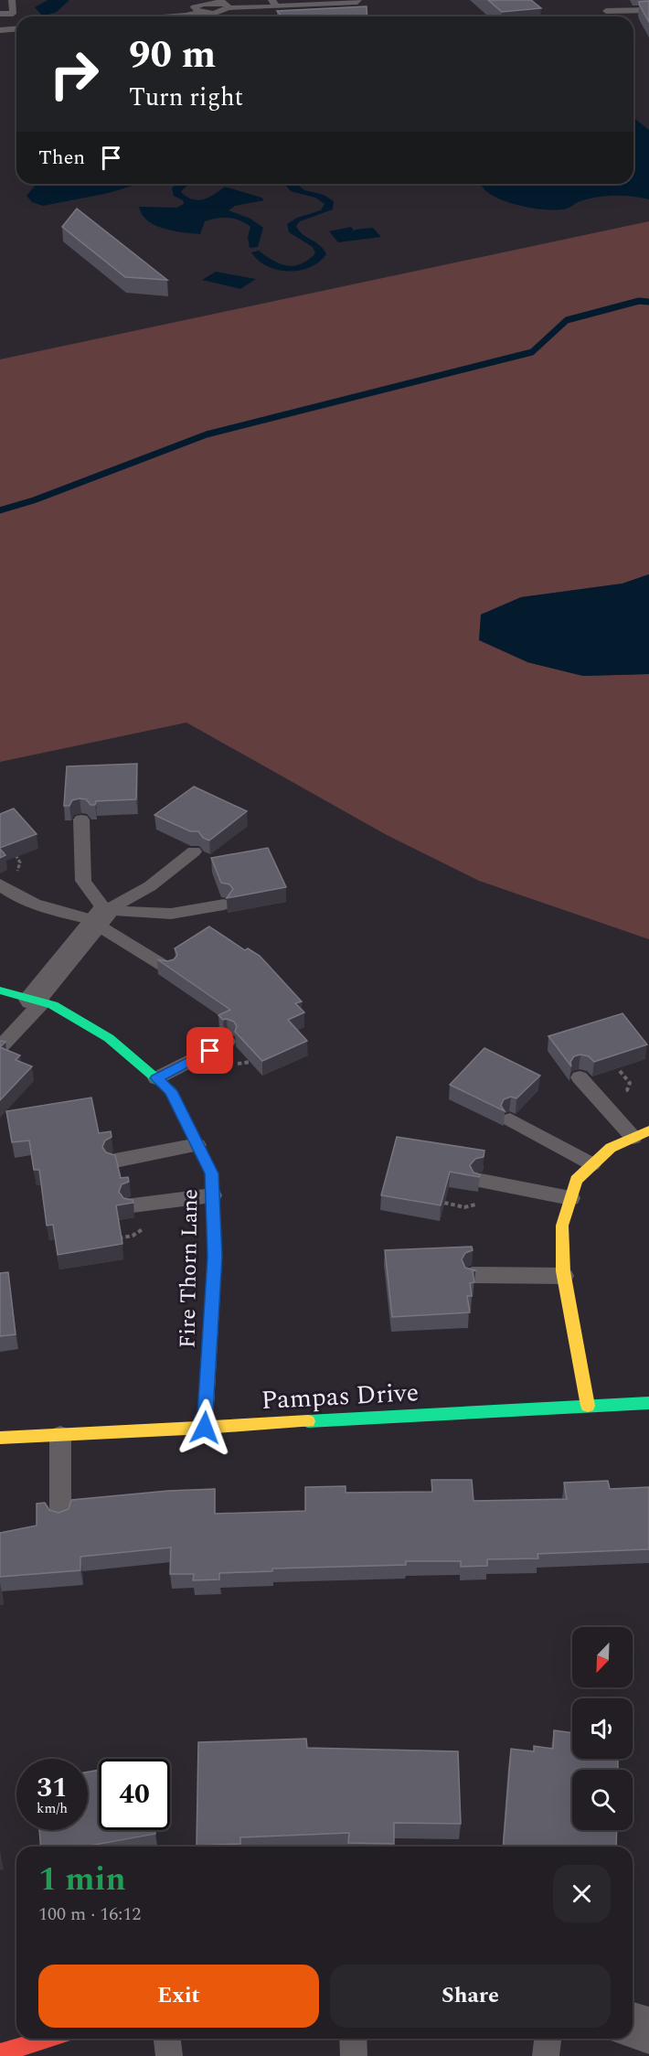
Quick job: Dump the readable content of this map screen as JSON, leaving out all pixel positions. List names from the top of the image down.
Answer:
{
  "streets": {
    "street": ["Fire Thorn Lane", "Pampas Drive"]
  },
  "crossings": [
    ["Fire Thorn Lane", "Pampas Drive"]
  ],
  "north": "bottom left",
  "page": {
    "turn": ["90 m", "Turn right"],
    "then": "Then",
    "speed": "31 km/h",
    "limit": "40",
    "heading": ["1 min", "100 m · 16:12"],
    "buttons": ["Exit", "Share"]
  }
}
